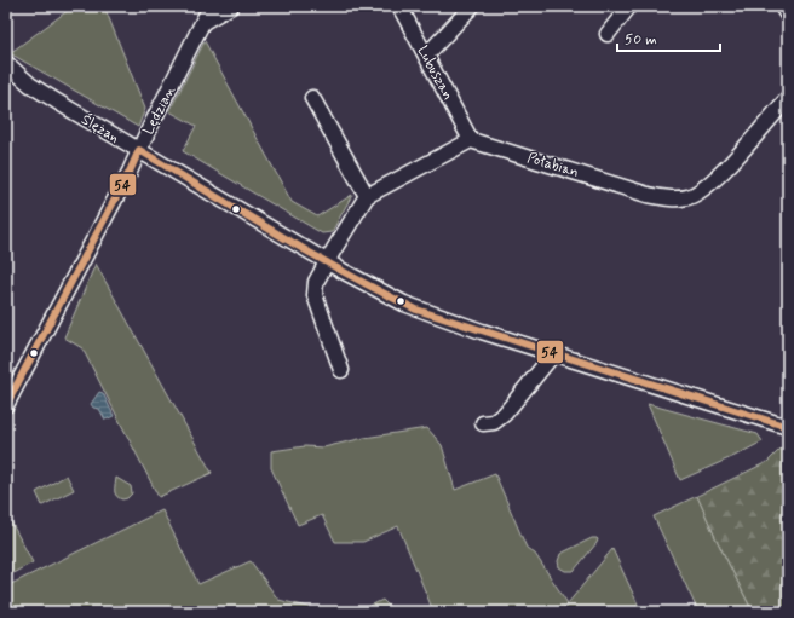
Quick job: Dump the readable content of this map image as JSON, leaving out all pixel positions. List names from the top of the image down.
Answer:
{
  "streets": {
    "street": [
      "Lubuszan",
      "Lędzian",
      "Ślężan",
      "Połabian"
    ]
  },
  "crossings": [
    ["Lubuszan", "Połabian"],
    ["Lędzian", "Ślężan"]
  ],
  "lines": ["transit line 54"],
  "scale_bar": "50 m"
}
